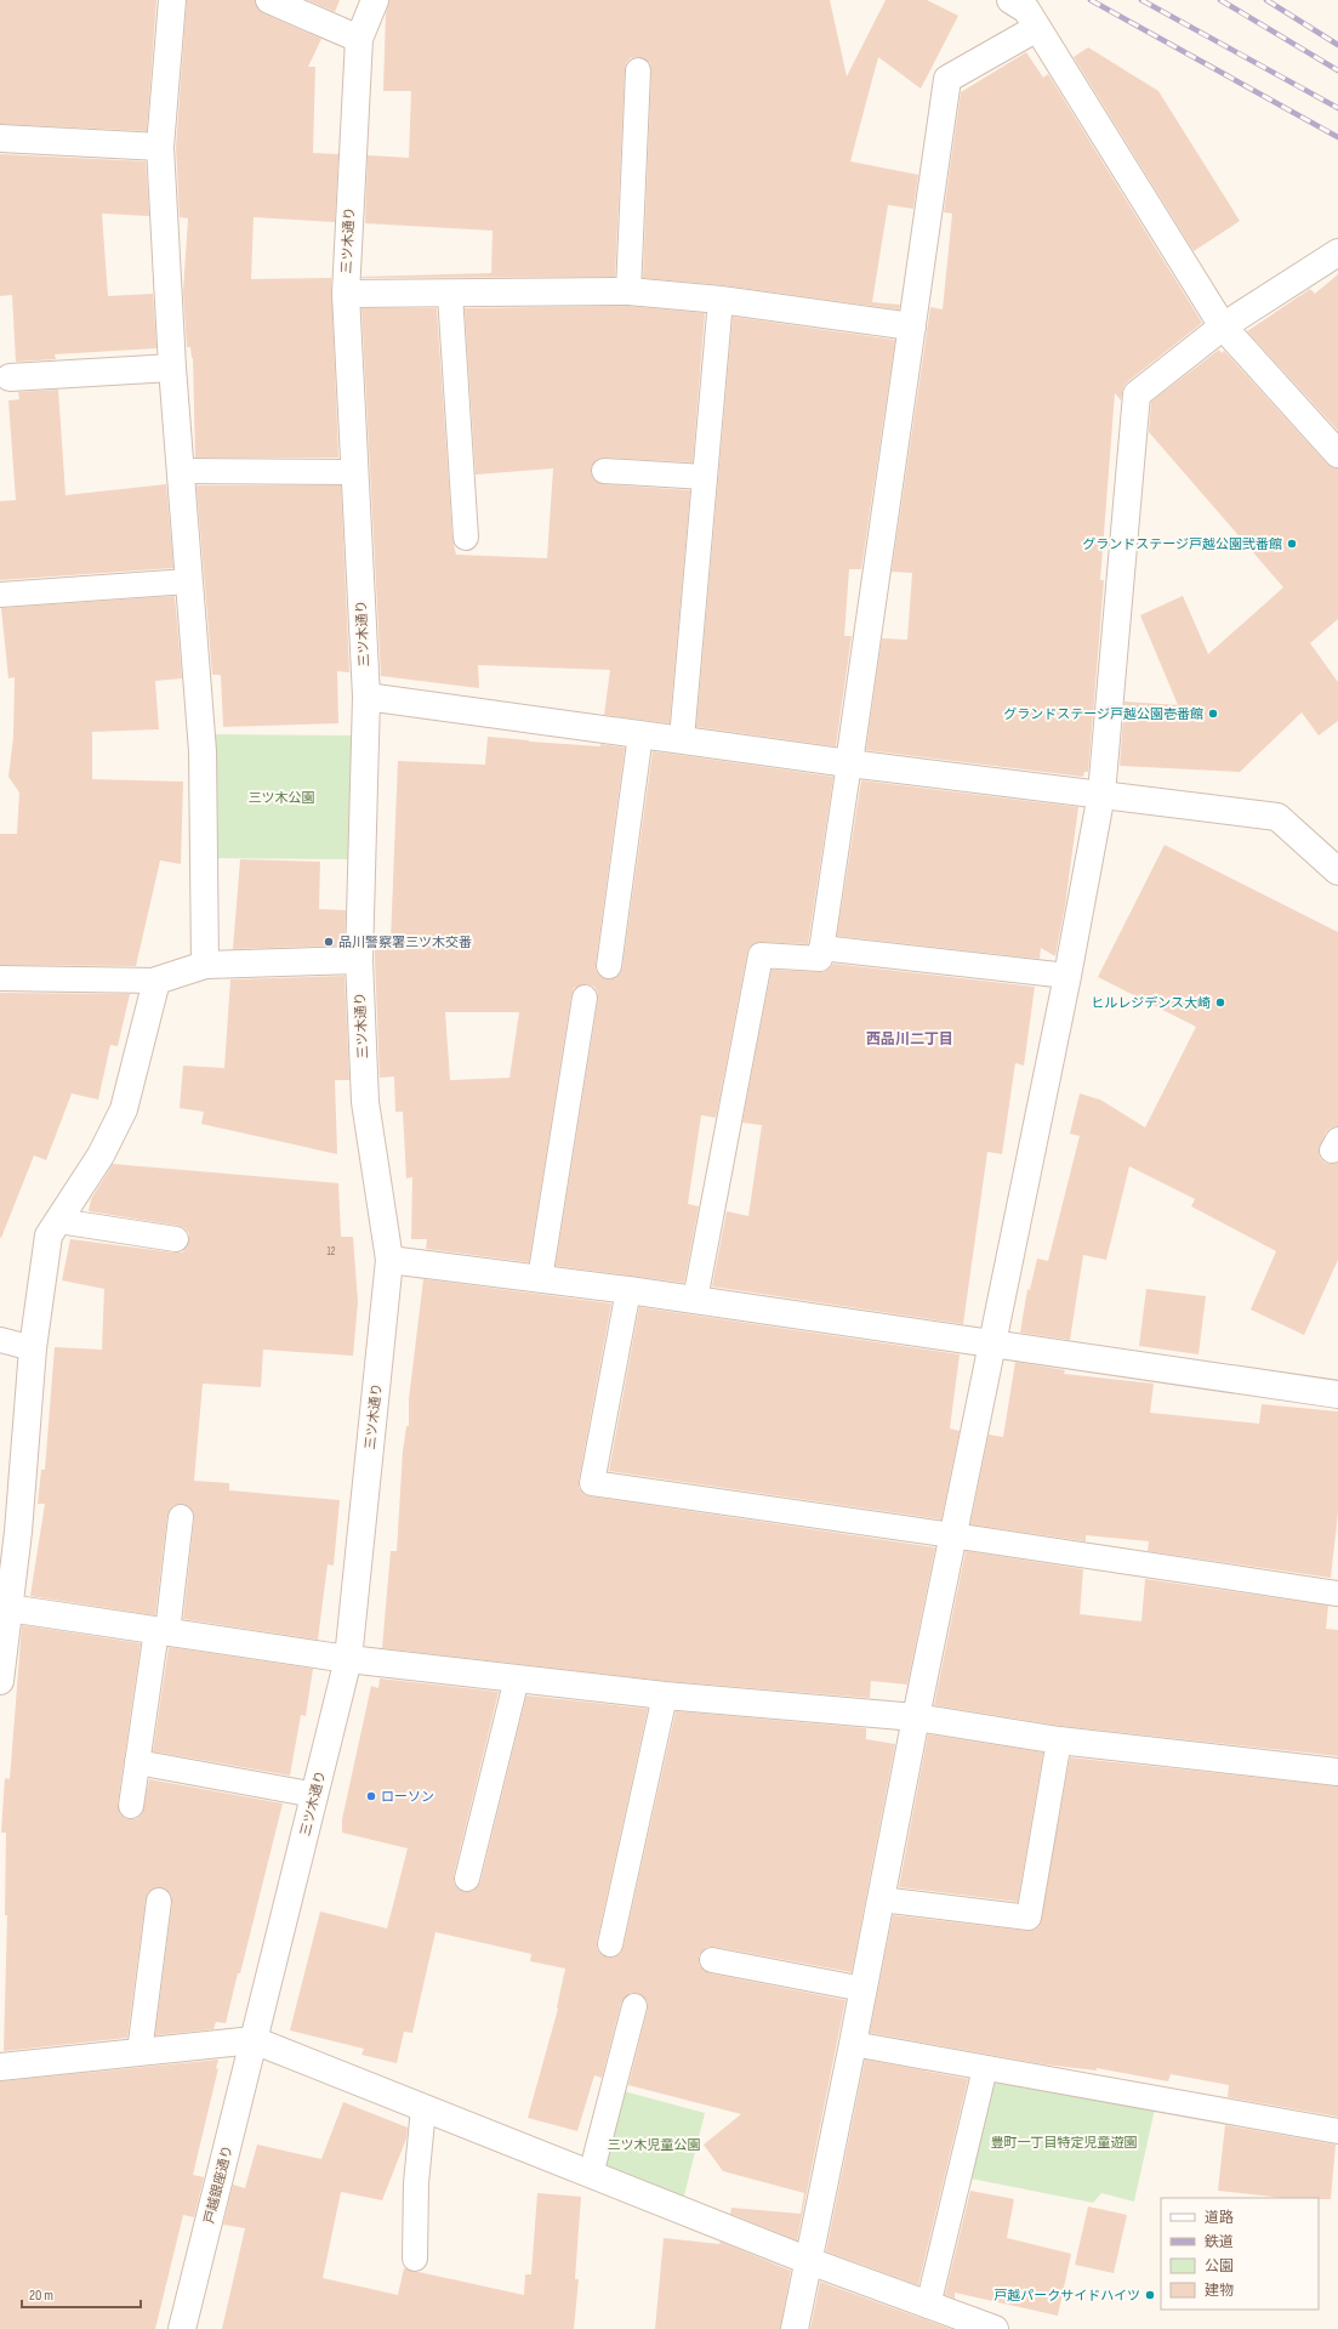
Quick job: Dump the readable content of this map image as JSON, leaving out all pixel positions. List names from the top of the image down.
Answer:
{
  "streets": {
    "street": ["三ツ木通り", "戸越銀座通り"]
  },
  "crossings": [
    ["三ツ木通り", "戸越銀座通り"]
  ],
  "districts": ["西品川二丁目"],
  "parks": ["三ツ木公園", "豊町一丁目特定児童遊園", "三ツ木児童公園"],
  "places": [
    "グランドステージ戸越公園弐番館",
    "グランドステージ戸越公園壱番館",
    "品川警察署三ツ木交番",
    "ヒルレジデンス大崎",
    "ローソン",
    "戸越パークサイドハイツ"
  ],
  "house_numbers": ["12"],
  "legend": [
    "道路",
    "鉄道",
    "公園",
    "建物"
  ],
  "scale_bar": "20 m"
}
